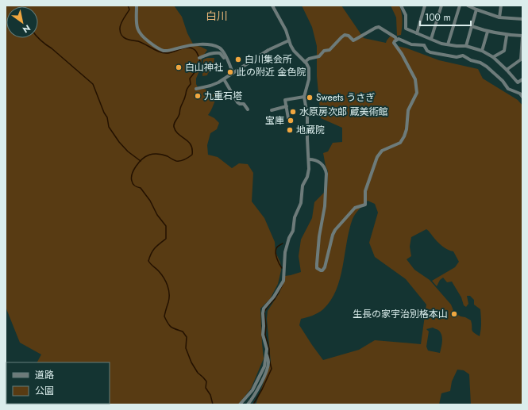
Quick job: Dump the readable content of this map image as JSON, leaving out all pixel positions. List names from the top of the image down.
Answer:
{
  "districts": ["白川"],
  "places": [
    "白川集会所",
    "白山神社",
    "此の附近 金色院",
    "九重石塔",
    "Sweets うさぎ",
    "水原房次郎 蔵美術館",
    "宝庫",
    "地蔵院",
    "生長の家宇治別格本山"
  ],
  "legend": ["道路", "公園"],
  "scale_bar": "100 m",
  "north": "bottom right"
}
